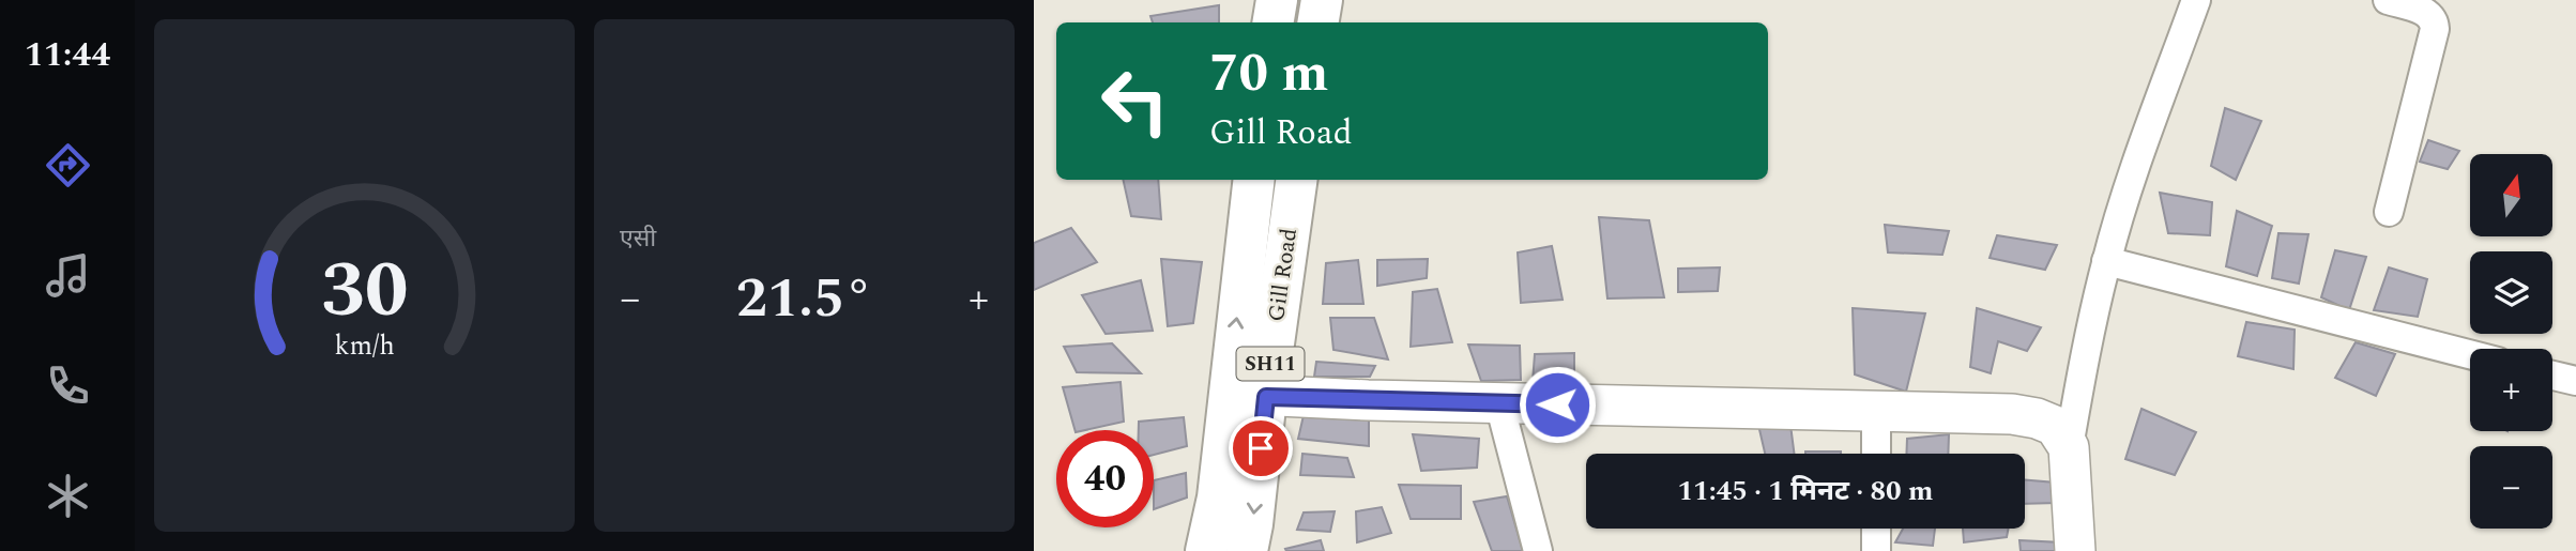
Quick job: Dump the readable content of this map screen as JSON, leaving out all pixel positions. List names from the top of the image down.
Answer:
{
  "streets": {
    "main road": ["Gill Road", "SH11"]
  },
  "crossings": [
    ["Gill Road", "SH11"]
  ],
  "north": "top",
  "page": {
    "tabs": "11:44",
    "tile": "एसी",
    "turn": ["70 m", "Gill Road"],
    "map_buttons": ["+", "−"],
    "heat": ["−", "21.5°", "+"],
    "limit": "40",
    "trip": "11:45 · 1 मिनट · 80 m",
    "gauge": ["30", "km/h"]
  }
}
